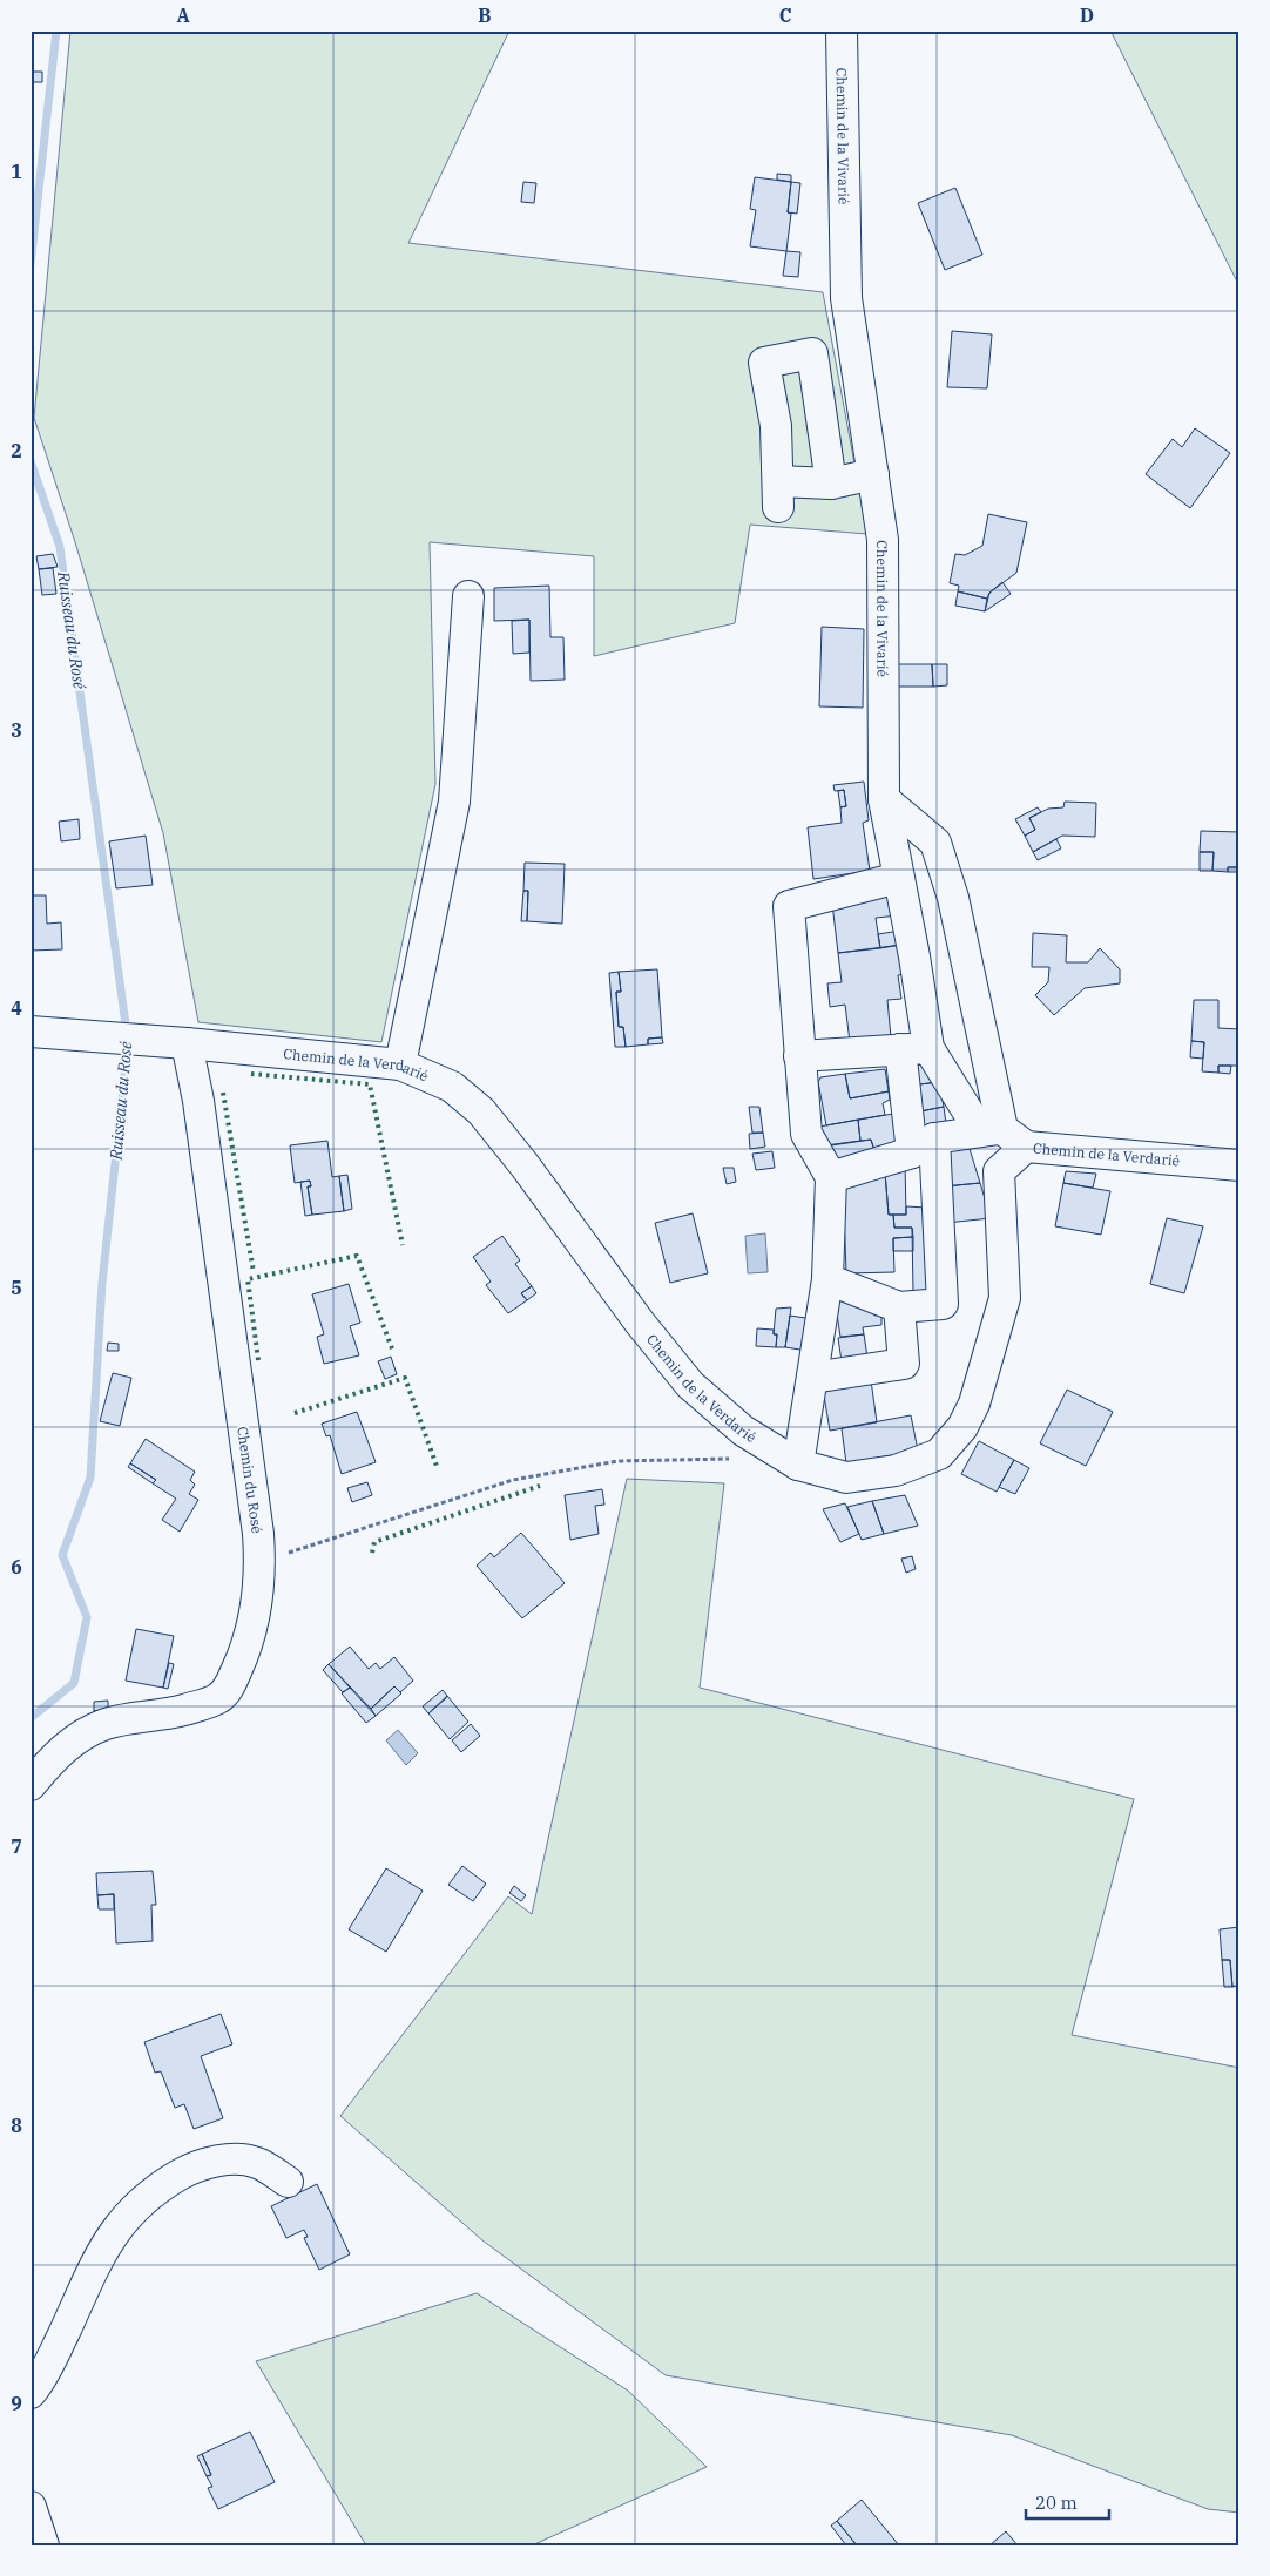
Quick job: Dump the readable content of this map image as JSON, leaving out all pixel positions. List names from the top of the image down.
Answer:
{
  "streets": {
    "street": ["Chemin de la Vivarié", "Chemin de la Verdarié", "Chemin du Rosé"]
  },
  "crossings": [
    ["Chemin de la Verdarié", "Chemin du Rosé"]
  ],
  "water": ["Ruisseau du Rosé"],
  "scale_bar": "20 m",
  "grid": {
    "columns": [
      "A",
      "B",
      "C",
      "D"
    ],
    "rows": [
      "1",
      "2",
      "3",
      "4",
      "5",
      "6",
      "7",
      "8",
      "9"
    ]
  }
}
